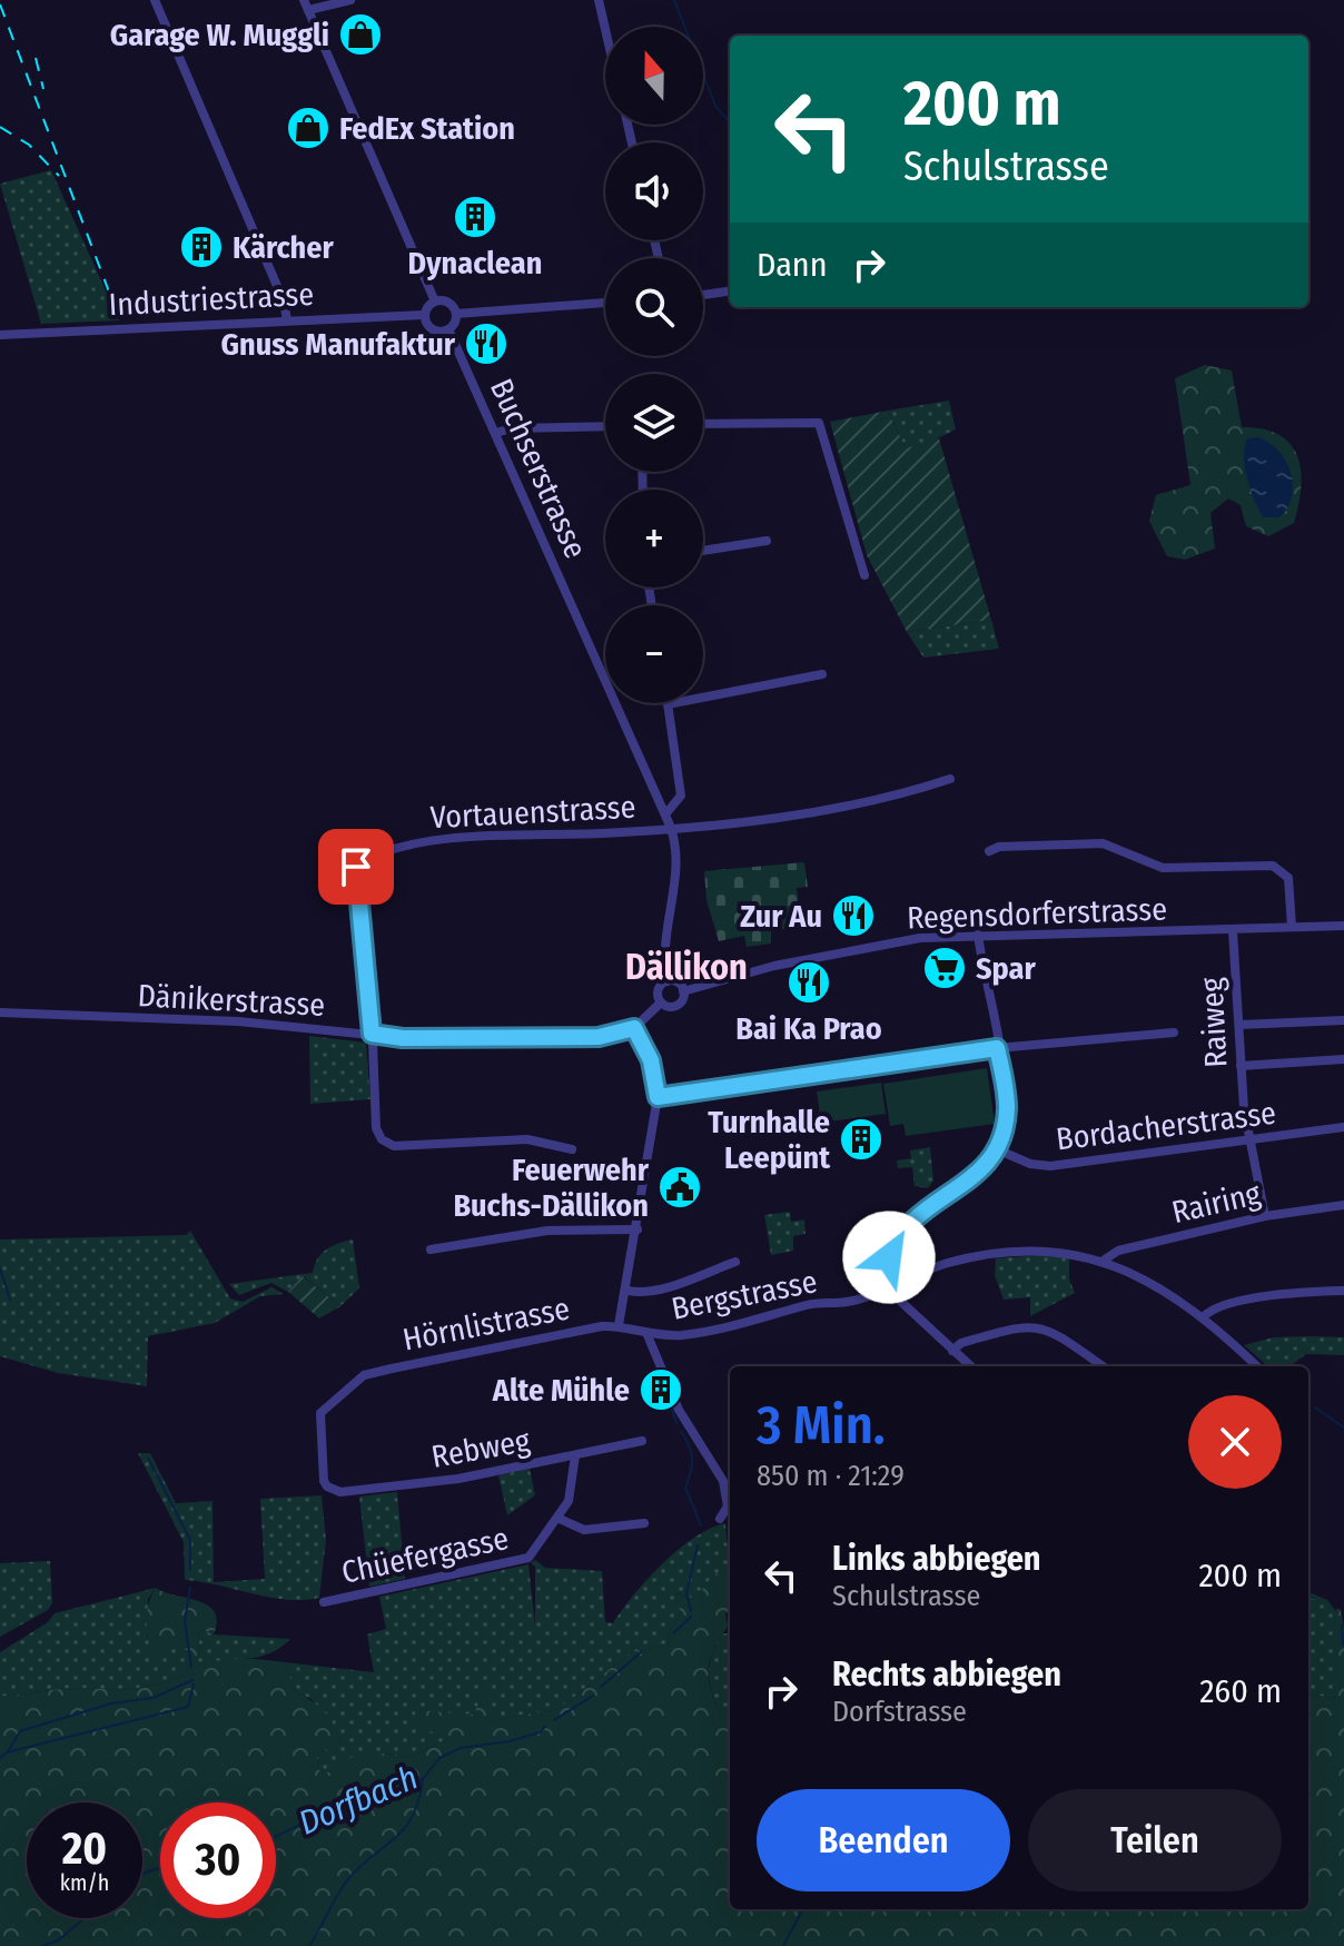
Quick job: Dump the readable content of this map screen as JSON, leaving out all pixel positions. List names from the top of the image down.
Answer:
{
  "streets": {
    "street": [
      "Industriestrasse",
      "Buchserstrasse",
      "Vortauenstrasse",
      "Regensdorferstrasse",
      "Dänikerstrasse",
      "Raiweg",
      "Bordacherstrasse",
      "Rairing",
      "Bergstrasse",
      "Hörnlistrasse",
      "Rebweg",
      "Chüefergasse"
    ]
  },
  "crossings": [
    ["Industriestrasse", "Buchserstrasse"],
    ["Buchserstrasse", "Vortauenstrasse"],
    ["Buchserstrasse", "Regensdorferstrasse"],
    ["Vortauenstrasse", "Dänikerstrasse"],
    ["Regensdorferstrasse", "Raiweg"],
    ["Raiweg", "Bordacherstrasse"],
    ["Raiweg", "Rairing"],
    ["Rairing", "Bergstrasse"],
    ["Bergstrasse", "Hörnlistrasse"],
    ["Hörnlistrasse", "Rebweg"],
    ["Rebweg", "Chüefergasse"]
  ],
  "districts": ["Dällikon"],
  "water": ["Dorfbach"],
  "places": {
    "shop": ["Garage W. Muggli", "FedEx Station"],
    "building": [
      "Dynaclean",
      "Kärcher",
      "Turnhalle Leepünt",
      "Alte Mühle"
    ],
    "restaurant": ["Gnuss Manufaktur", "Zur Au", "Bai Ka Prao"],
    "supermarket": ["Spar"],
    "public building": ["Feuerwehr Buchs-Dällikon"]
  },
  "north": "top",
  "page": {
    "map_buttons": ["+", "−"],
    "turn": ["200 m", "Schulstrasse"],
    "then": "Dann",
    "heading": ["3 Min.", "850 m · 21:29"],
    "list": [
      {
        "name": "Links abbiegen",
        "note": "Schulstrasse",
        "value": "200 m"
      },
      {
        "name": "Rechts abbiegen",
        "note": "Dorfstrasse",
        "value": "260 m"
      }
    ],
    "buttons": ["Beenden", "Teilen"],
    "speed": "20 km/h",
    "limit": "30"
  }
}
